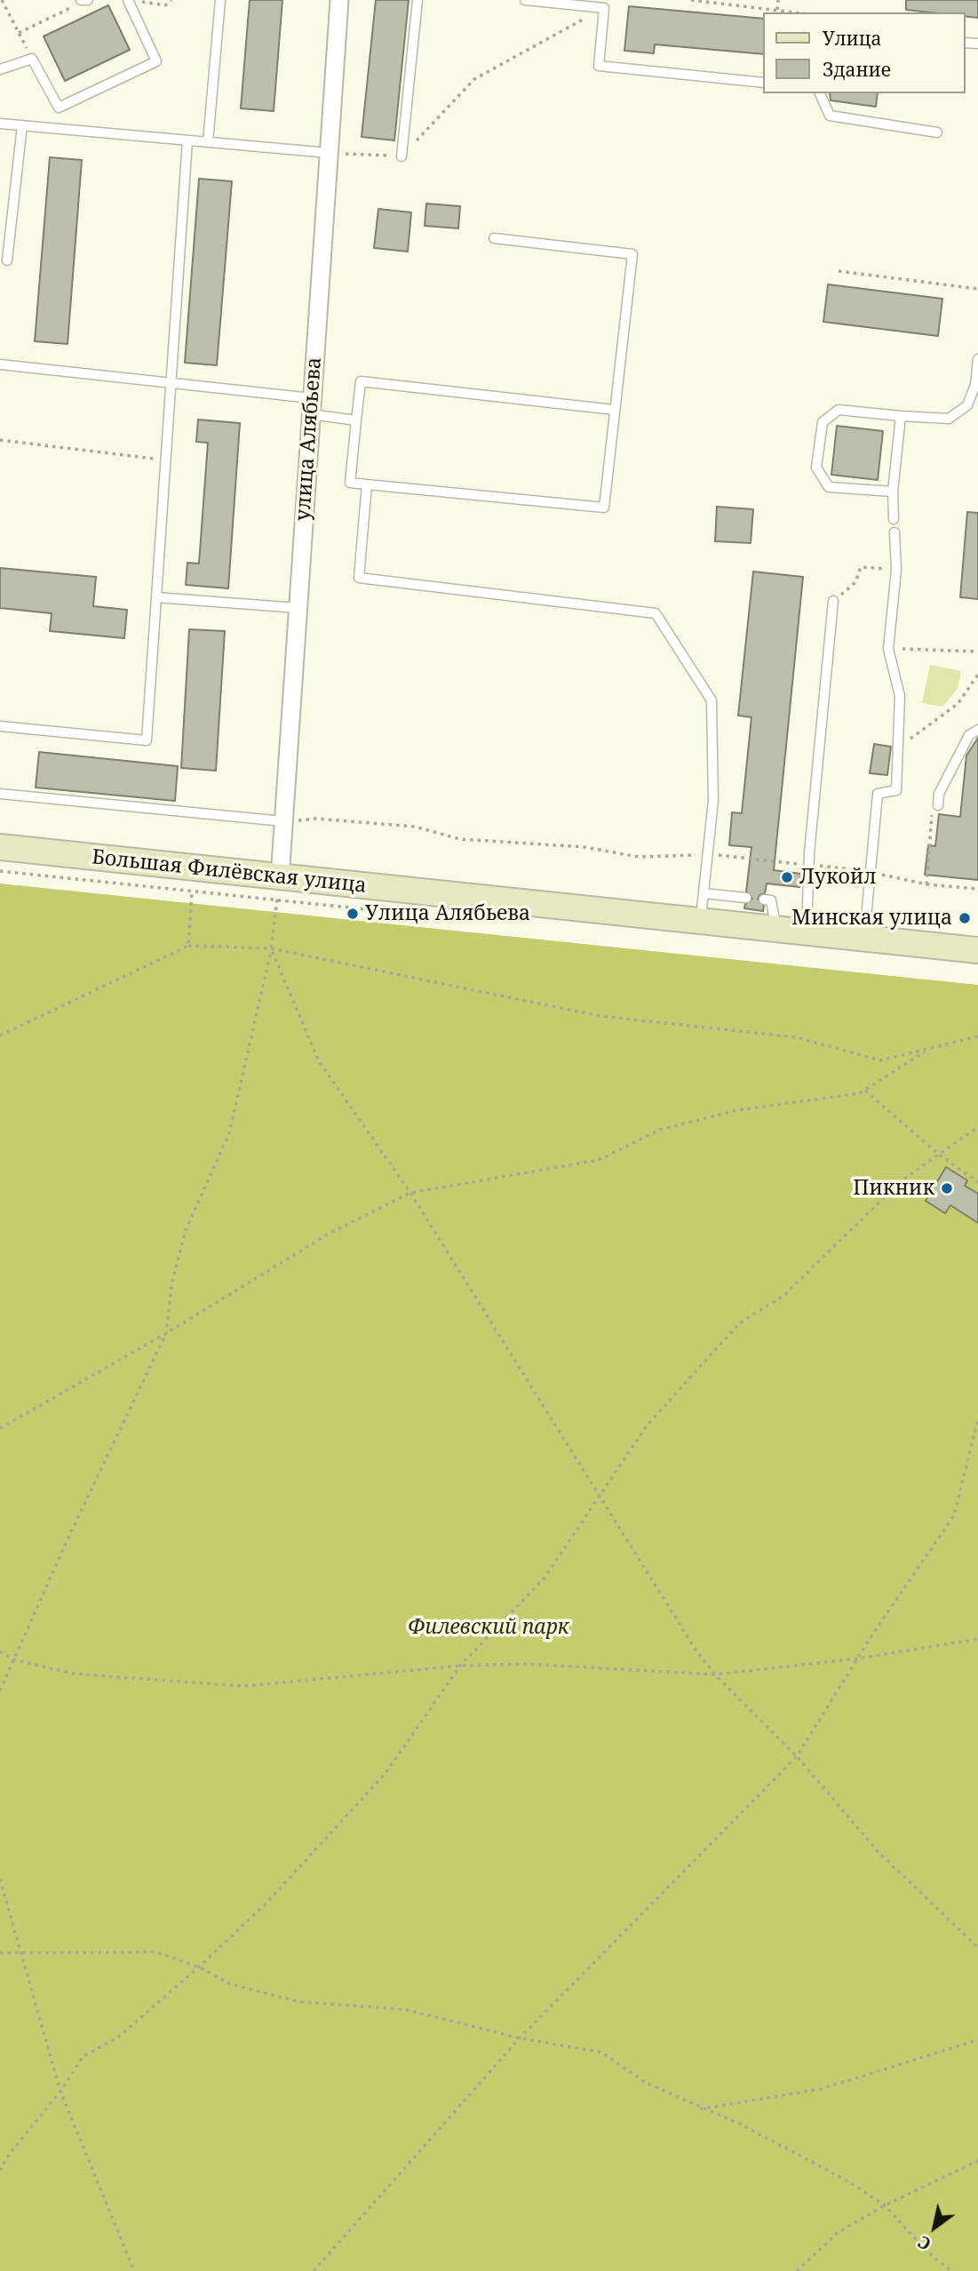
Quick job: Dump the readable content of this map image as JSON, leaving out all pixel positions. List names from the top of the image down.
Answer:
{
  "streets": {
    "main road": ["Большая Филёвская улица"],
    "street": ["улица Алябьева"]
  },
  "crossings": [
    ["улица Алябьева", "Большая Филёвская улица"]
  ],
  "parks": ["Филевский парк"],
  "places": [
    "Лукойл",
    "Улица Алябьева",
    "Минская улица",
    "Пикник"
  ],
  "legend": ["Улица", "Здание"],
  "north": "bottom left"
}
